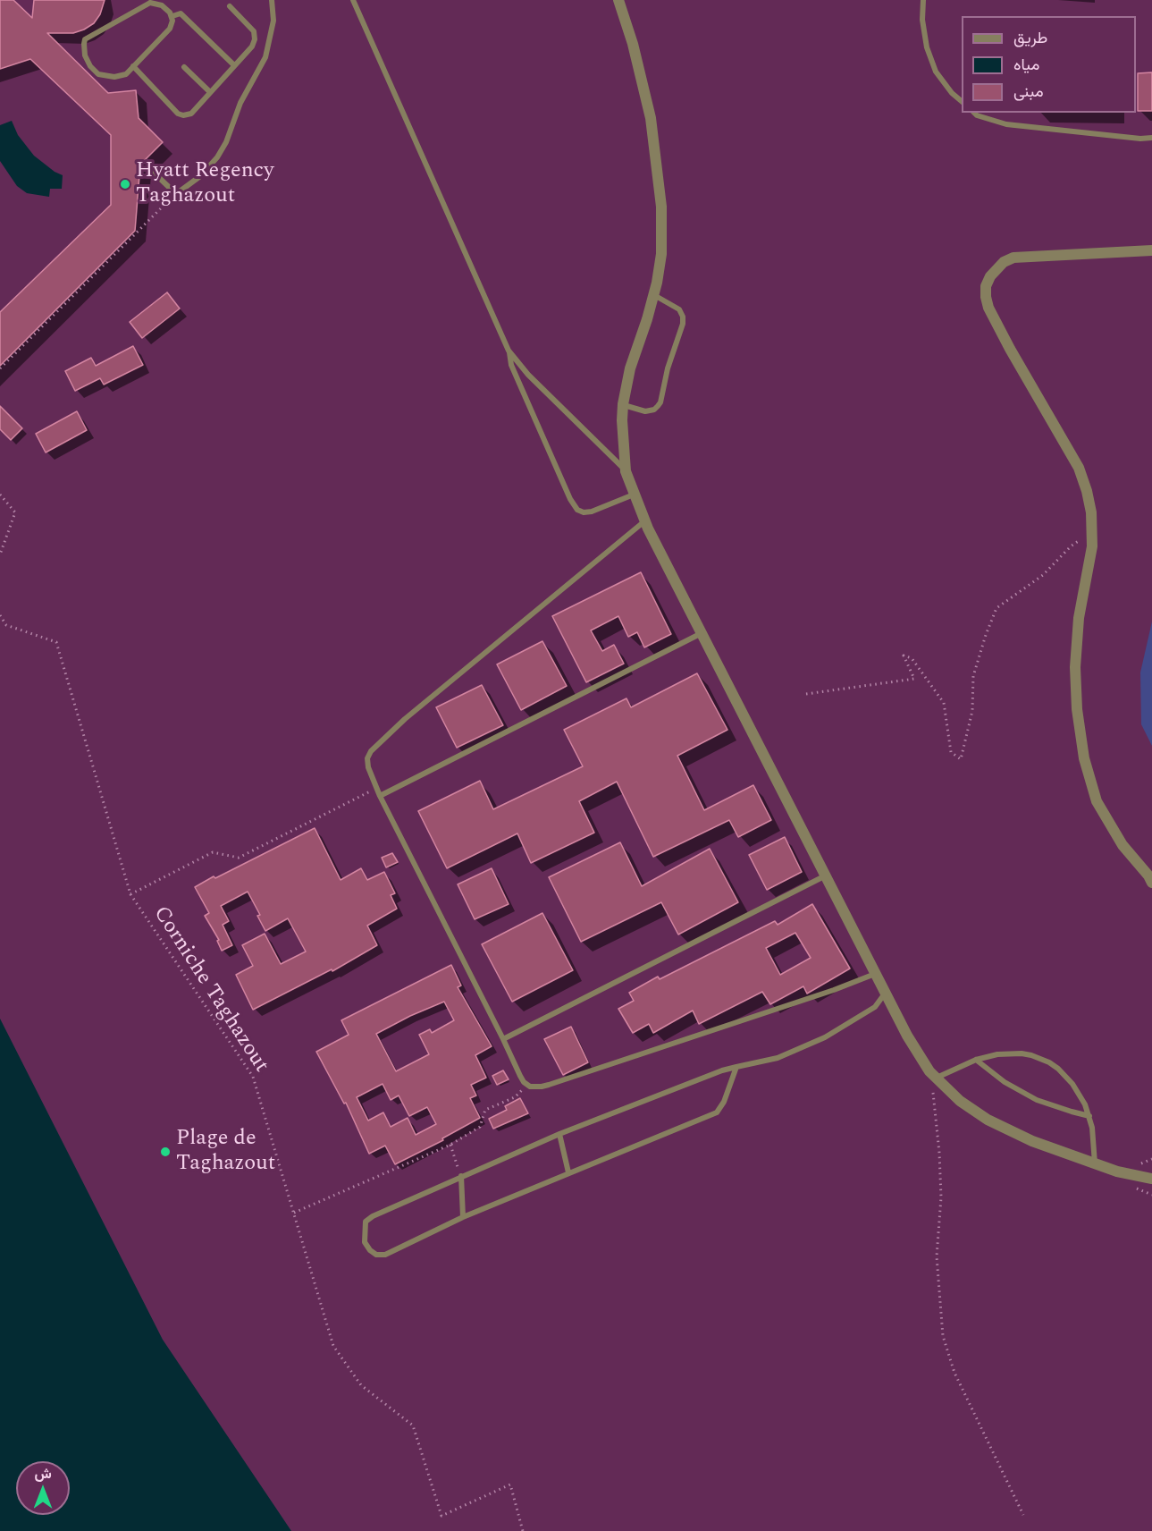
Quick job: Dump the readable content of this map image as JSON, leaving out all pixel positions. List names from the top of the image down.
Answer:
{
  "streets": {
    "path": ["Corniche Taghazout"]
  },
  "places": ["Hyatt Regency Taghazout", "Plage de Taghazout"],
  "legend": ["طريق", "مياه", "مبنى"],
  "north": "top"
}
